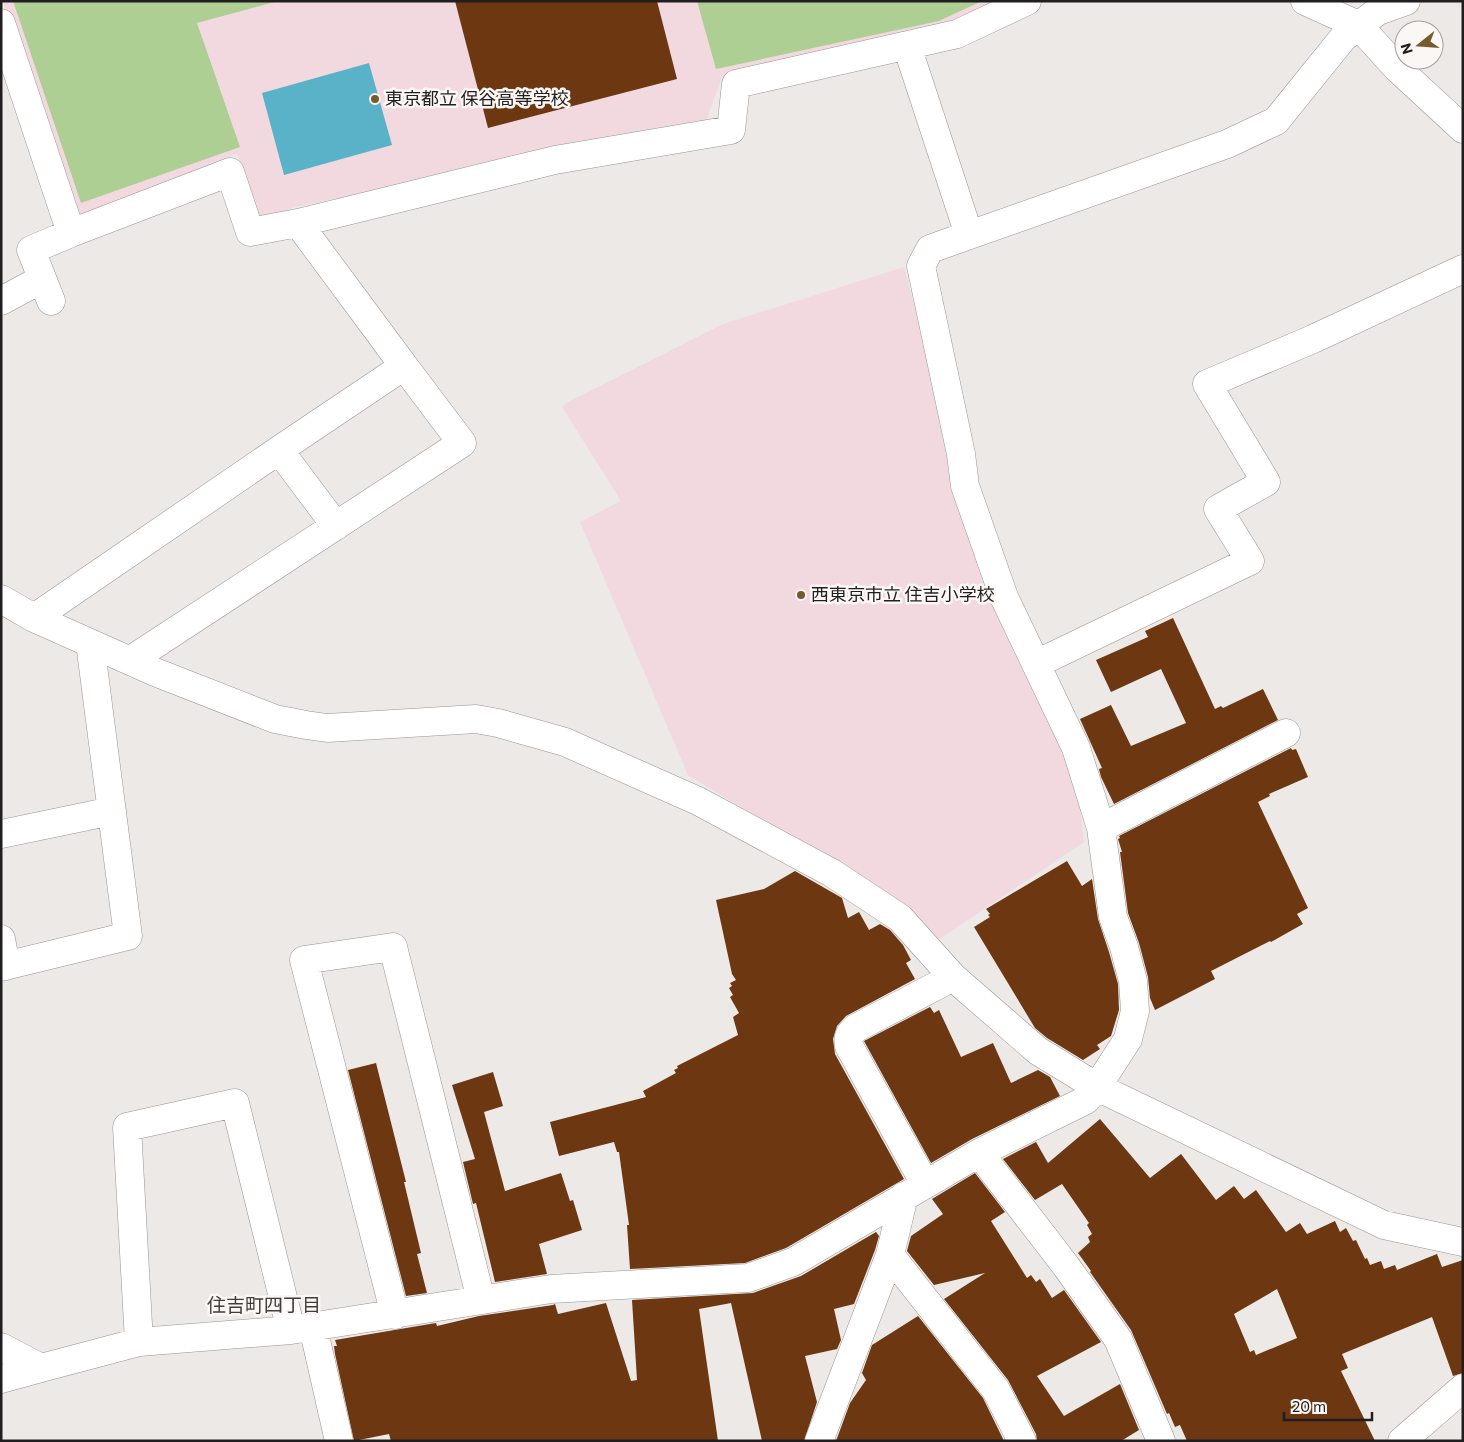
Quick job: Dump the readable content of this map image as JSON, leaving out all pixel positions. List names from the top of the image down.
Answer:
{
  "districts": ["住吉町四丁目"],
  "places": ["東京都立 保谷高等学校", "西東京市立 住吉小学校"],
  "scale_bar": "20 m",
  "north": "left"
}
